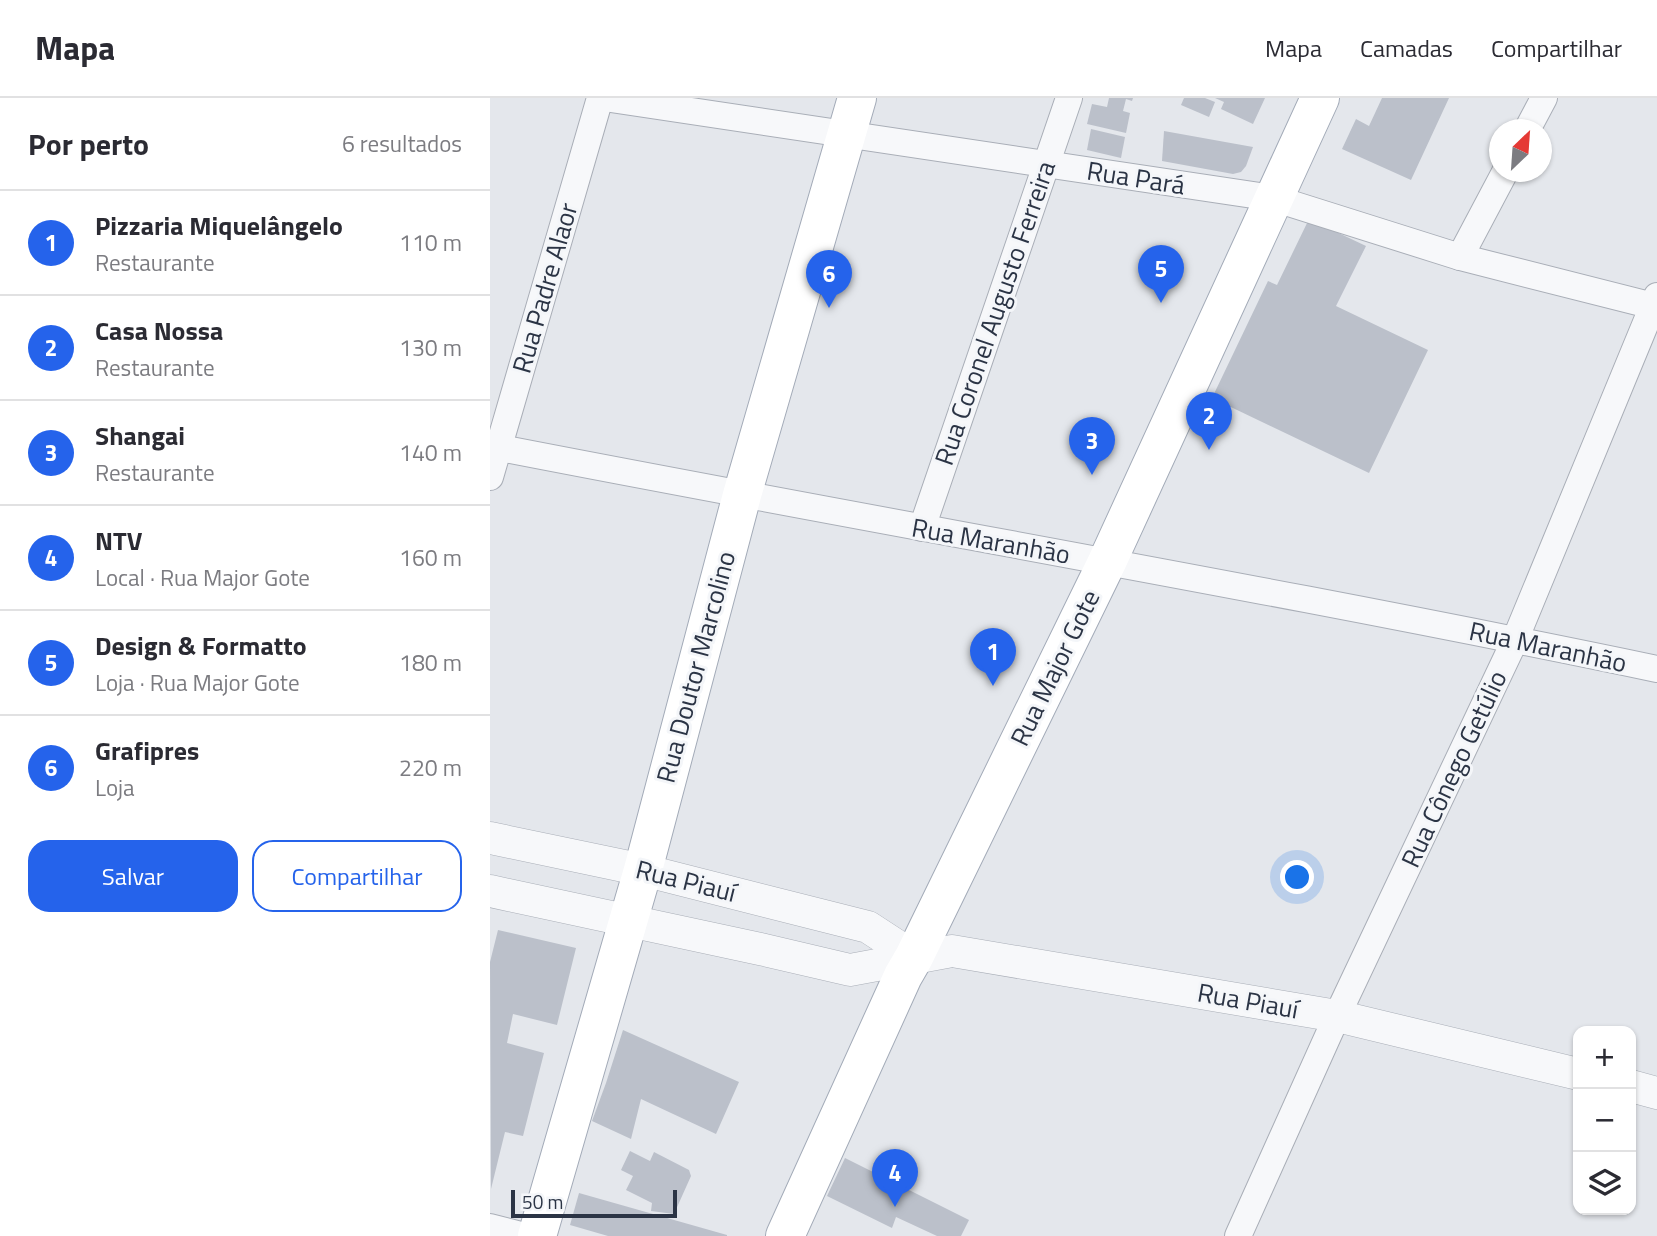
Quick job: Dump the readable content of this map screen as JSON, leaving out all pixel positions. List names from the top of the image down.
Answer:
{
  "streets": {
    "main road": ["Rua Doutor Marcolino", "Rua Major Gote"],
    "street": [
      "Rua Pará",
      "Rua Padre Alaor",
      "Rua Coronel Augusto Ferreira",
      "Rua Maranhão",
      "Rua Cônego Getúlio",
      "Rua Piauí"
    ]
  },
  "crossings": [
    ["Rua Pará", "Rua Padre Alaor"],
    ["Rua Pará", "Rua Coronel Augusto Ferreira"],
    ["Rua Pará", "Rua Doutor Marcolino"],
    ["Rua Pará", "Rua Major Gote"],
    ["Rua Pará", "Rua Cônego Getúlio"],
    ["Rua Padre Alaor", "Rua Maranhão"],
    ["Rua Coronel Augusto Ferreira", "Rua Maranhão"],
    ["Rua Maranhão", "Rua Doutor Marcolino"],
    ["Rua Maranhão", "Rua Major Gote"],
    ["Rua Maranhão", "Rua Cônego Getúlio"],
    ["Rua Doutor Marcolino", "Rua Piauí"],
    ["Rua Major Gote", "Rua Piauí"],
    ["Rua Cônego Getúlio", "Rua Piauí"]
  ],
  "scale_bar": "50 m",
  "north": "top right",
  "page": {
    "header": "Mapa",
    "nav": ["Mapa", "Camadas", "Compartilhar"],
    "heading": ["Por perto", "6 resultados"],
    "list": [
      {
        "mark": "1",
        "name": "Pizzaria Miquelângelo",
        "note": "Restaurante",
        "value": "110 m"
      },
      {
        "mark": "2",
        "name": "Casa Nossa",
        "note": "Restaurante",
        "value": "130 m"
      },
      {
        "mark": "3",
        "name": "Shangai",
        "note": "Restaurante",
        "value": "140 m"
      },
      {
        "mark": "4",
        "name": "NTV",
        "note": "Local · Rua Major Gote",
        "value": "160 m"
      },
      {
        "mark": "5",
        "name": "Design & Formatto",
        "note": "Loja · Rua Major Gote",
        "value": "180 m"
      },
      {
        "mark": "6",
        "name": "Grafipres",
        "note": "Loja",
        "value": "220 m"
      }
    ],
    "pins": [
      "5",
      "6",
      "2",
      "3",
      "1",
      "4"
    ],
    "buttons": ["Salvar", "Compartilhar"],
    "map_buttons": ["+", "−"],
    "scale": "50 m"
  }
}
